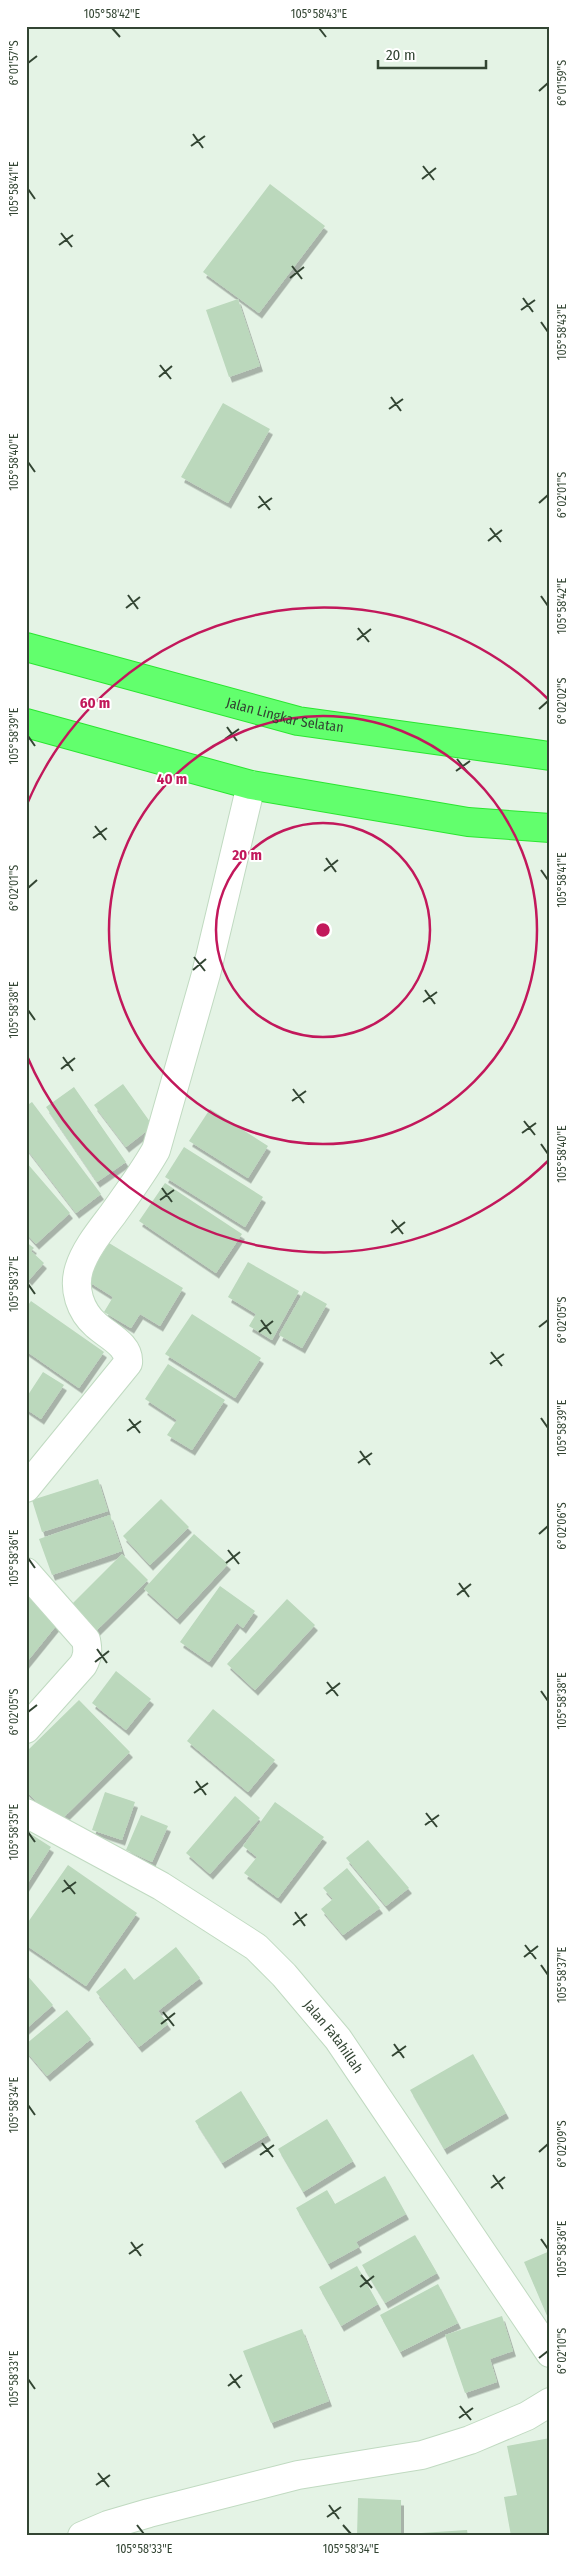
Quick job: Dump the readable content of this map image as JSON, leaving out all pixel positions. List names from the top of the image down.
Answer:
{
  "streets": {
    "highway": ["Jalan Lingkar Selatan"],
    "street": ["Jalan Fatahillah"]
  },
  "scale_bar": "20 m",
  "coordinates": [
    "105°58'42\"E",
    "105°58'43\"E",
    "6°01'57\"S",
    "6°01'59\"S",
    "105°58'41\"E",
    "105°58'40\"E",
    "6°02'01\"S",
    "6°02'02\"S",
    "105°58'39\"E",
    "105°58'38\"E",
    "105°58'37\"E",
    "6°02'05\"S",
    "6°02'06\"S",
    "105°58'36\"E",
    "105°58'35\"E",
    "105°58'34\"E",
    "6°02'09\"S",
    "6°02'10\"S",
    "105°58'33\"E"
  ],
  "rings": ["60 m", "40 m", "20 m"]
}
